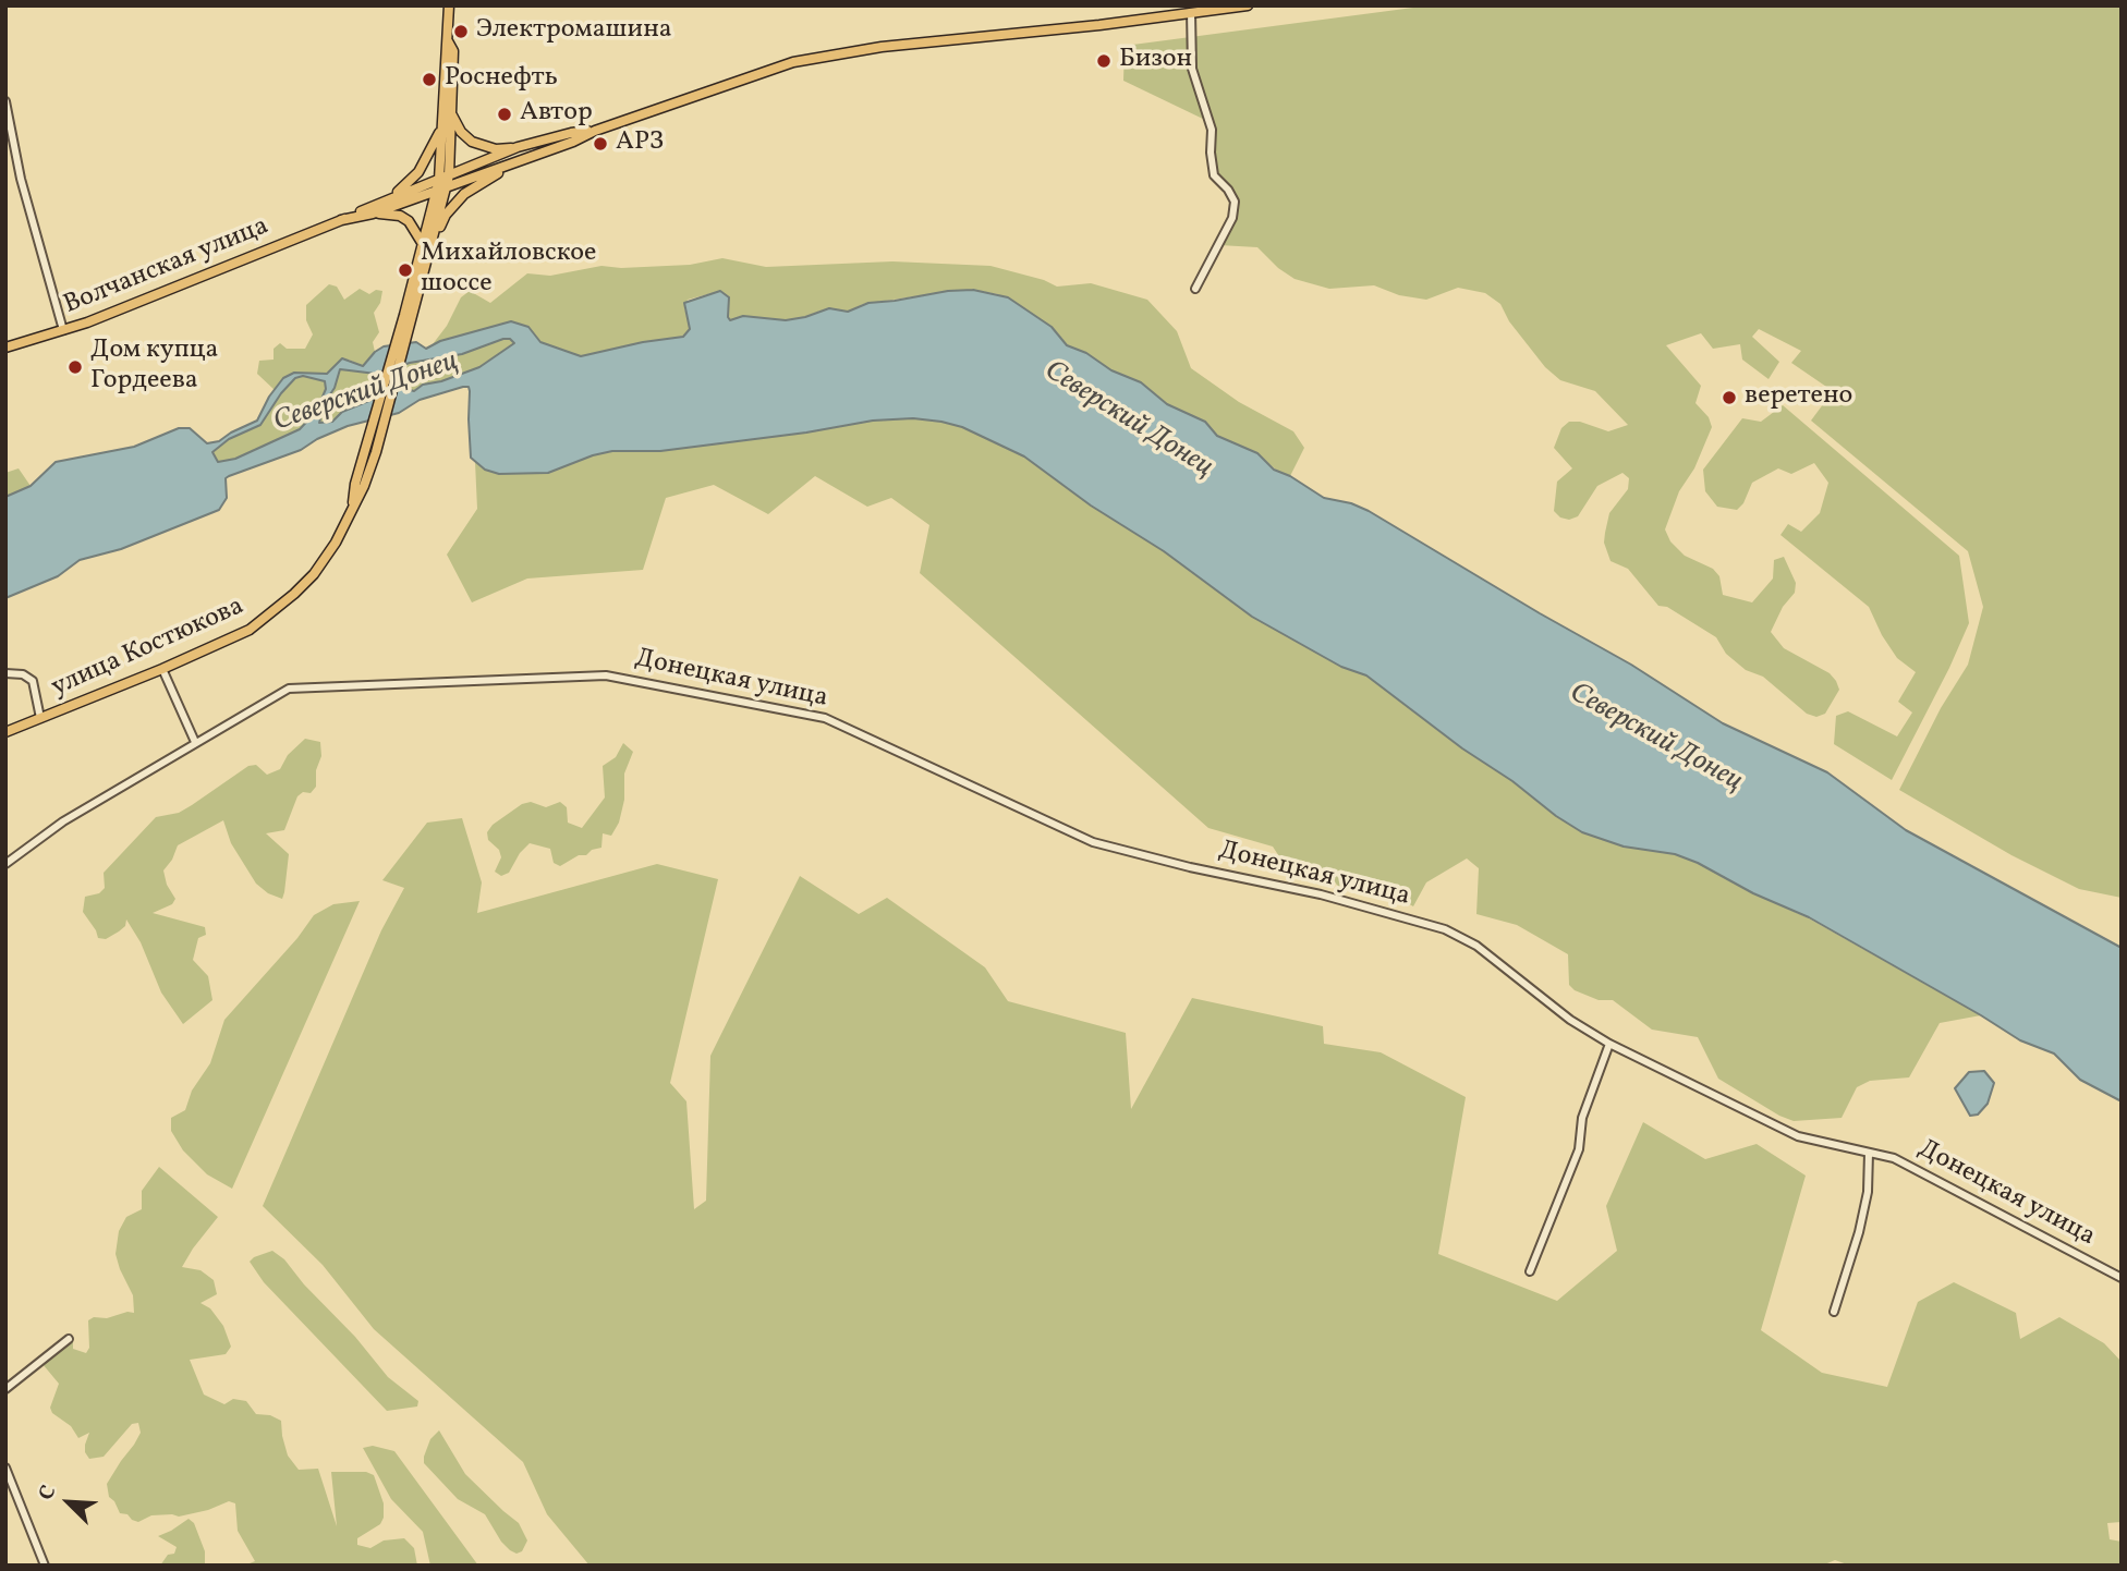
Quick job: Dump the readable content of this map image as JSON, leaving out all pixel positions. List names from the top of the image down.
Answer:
{
  "streets": {
    "main road": ["Волчанская улица", "улица Костюкова"],
    "street": ["Донецкая улица"]
  },
  "crossings": [
    ["Волчанская улица", "улица Костюкова"]
  ],
  "water": ["Северский Донец"],
  "places": [
    "Электромашина",
    "Бизон",
    "Роснефть",
    "Автор",
    "АРЗ",
    "Михайловское шоссе",
    "Дом купца Гордеева",
    "веретено"
  ],
  "north": "top left"
}
